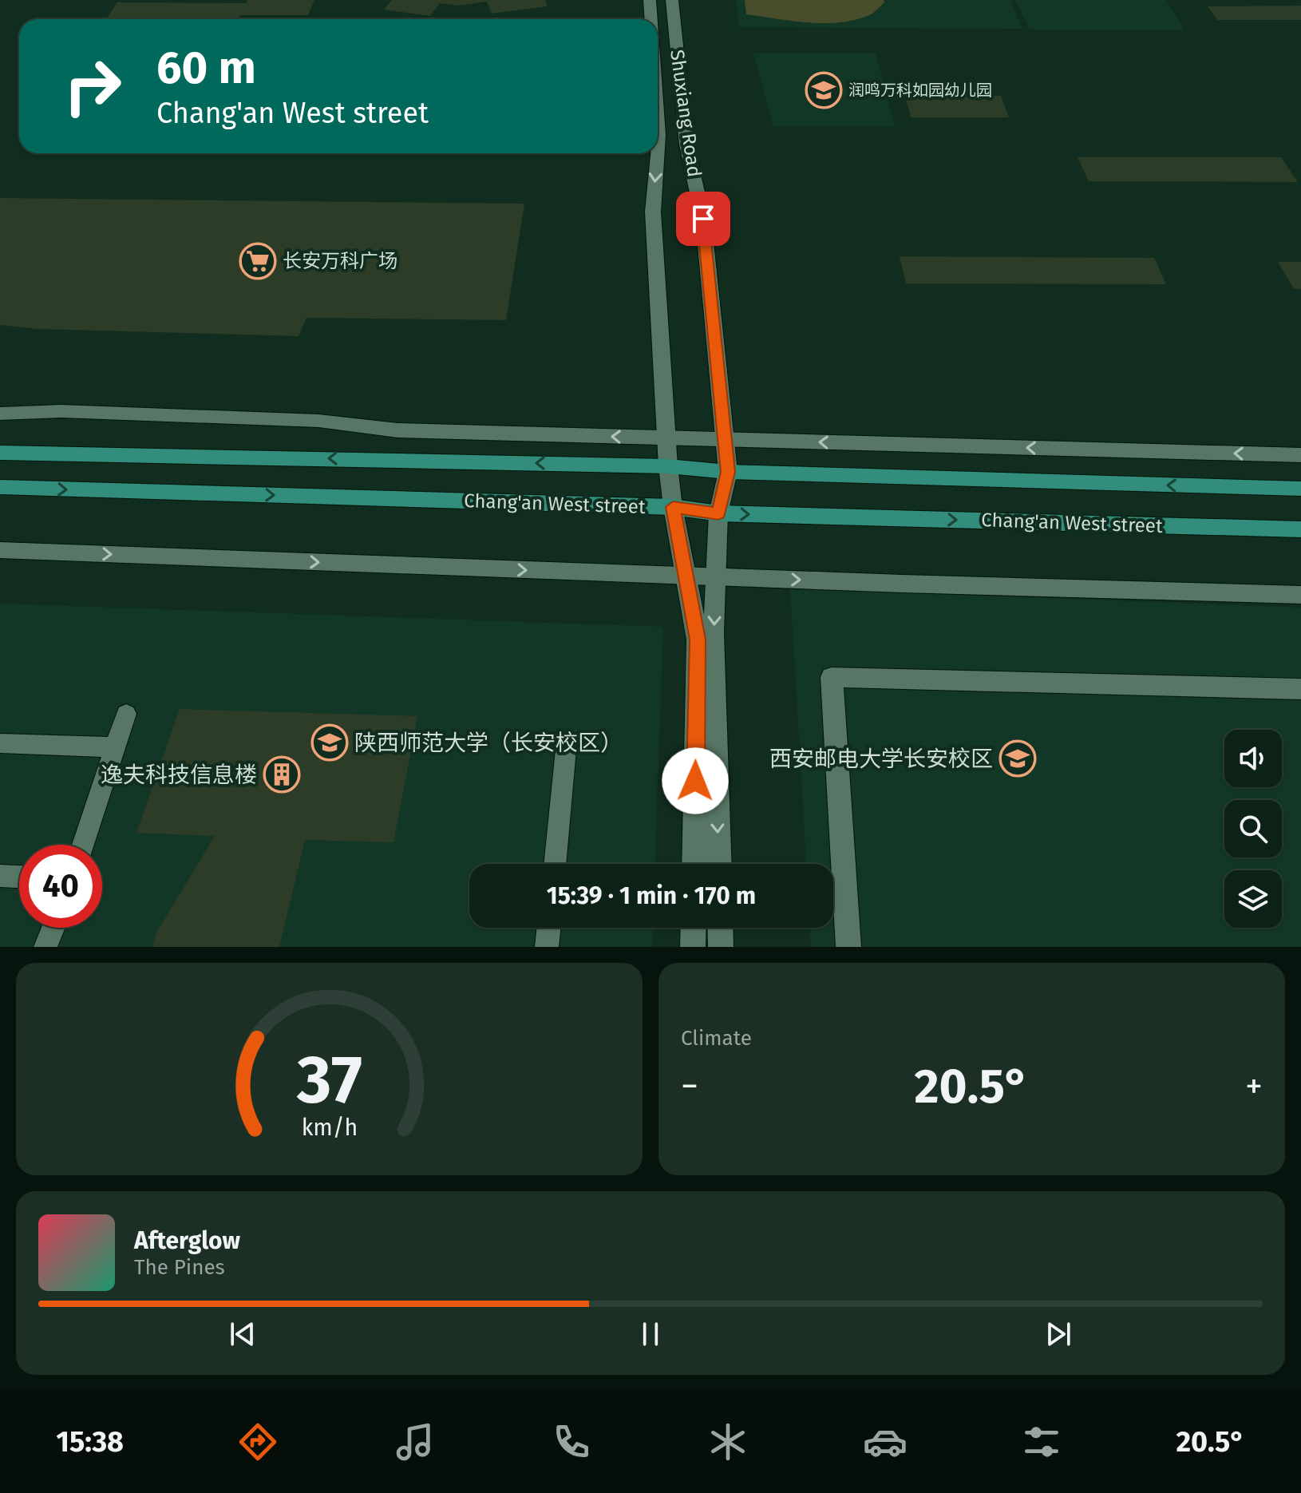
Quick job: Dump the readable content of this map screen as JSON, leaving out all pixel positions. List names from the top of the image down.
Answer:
{
  "streets": {
    "main road": ["Chang'an West street"],
    "street": ["Shuxiang Road"]
  },
  "crossings": [
    ["Shuxiang Road", "Chang'an West street"]
  ],
  "places": {
    "school or university": ["润鸣万科如园幼儿园", "陕西师范大学（长安校区）", "西安邮电大学长安校区"],
    "supermarket": ["长安万科广场"],
    "building": ["逸夫科技信息楼"]
  },
  "page": {
    "turn": ["60 m", "Chang'an West street"],
    "limit": "40",
    "trip": "15:39 · 1 min · 170 m",
    "tile": "Climate",
    "heat": ["−", "20.5°", "+"],
    "song": ["Afterglow", "The Pines"],
    "tabs": ["15:38", "20.5°"],
    "gauge": ["37", "km/h"]
  }
}
